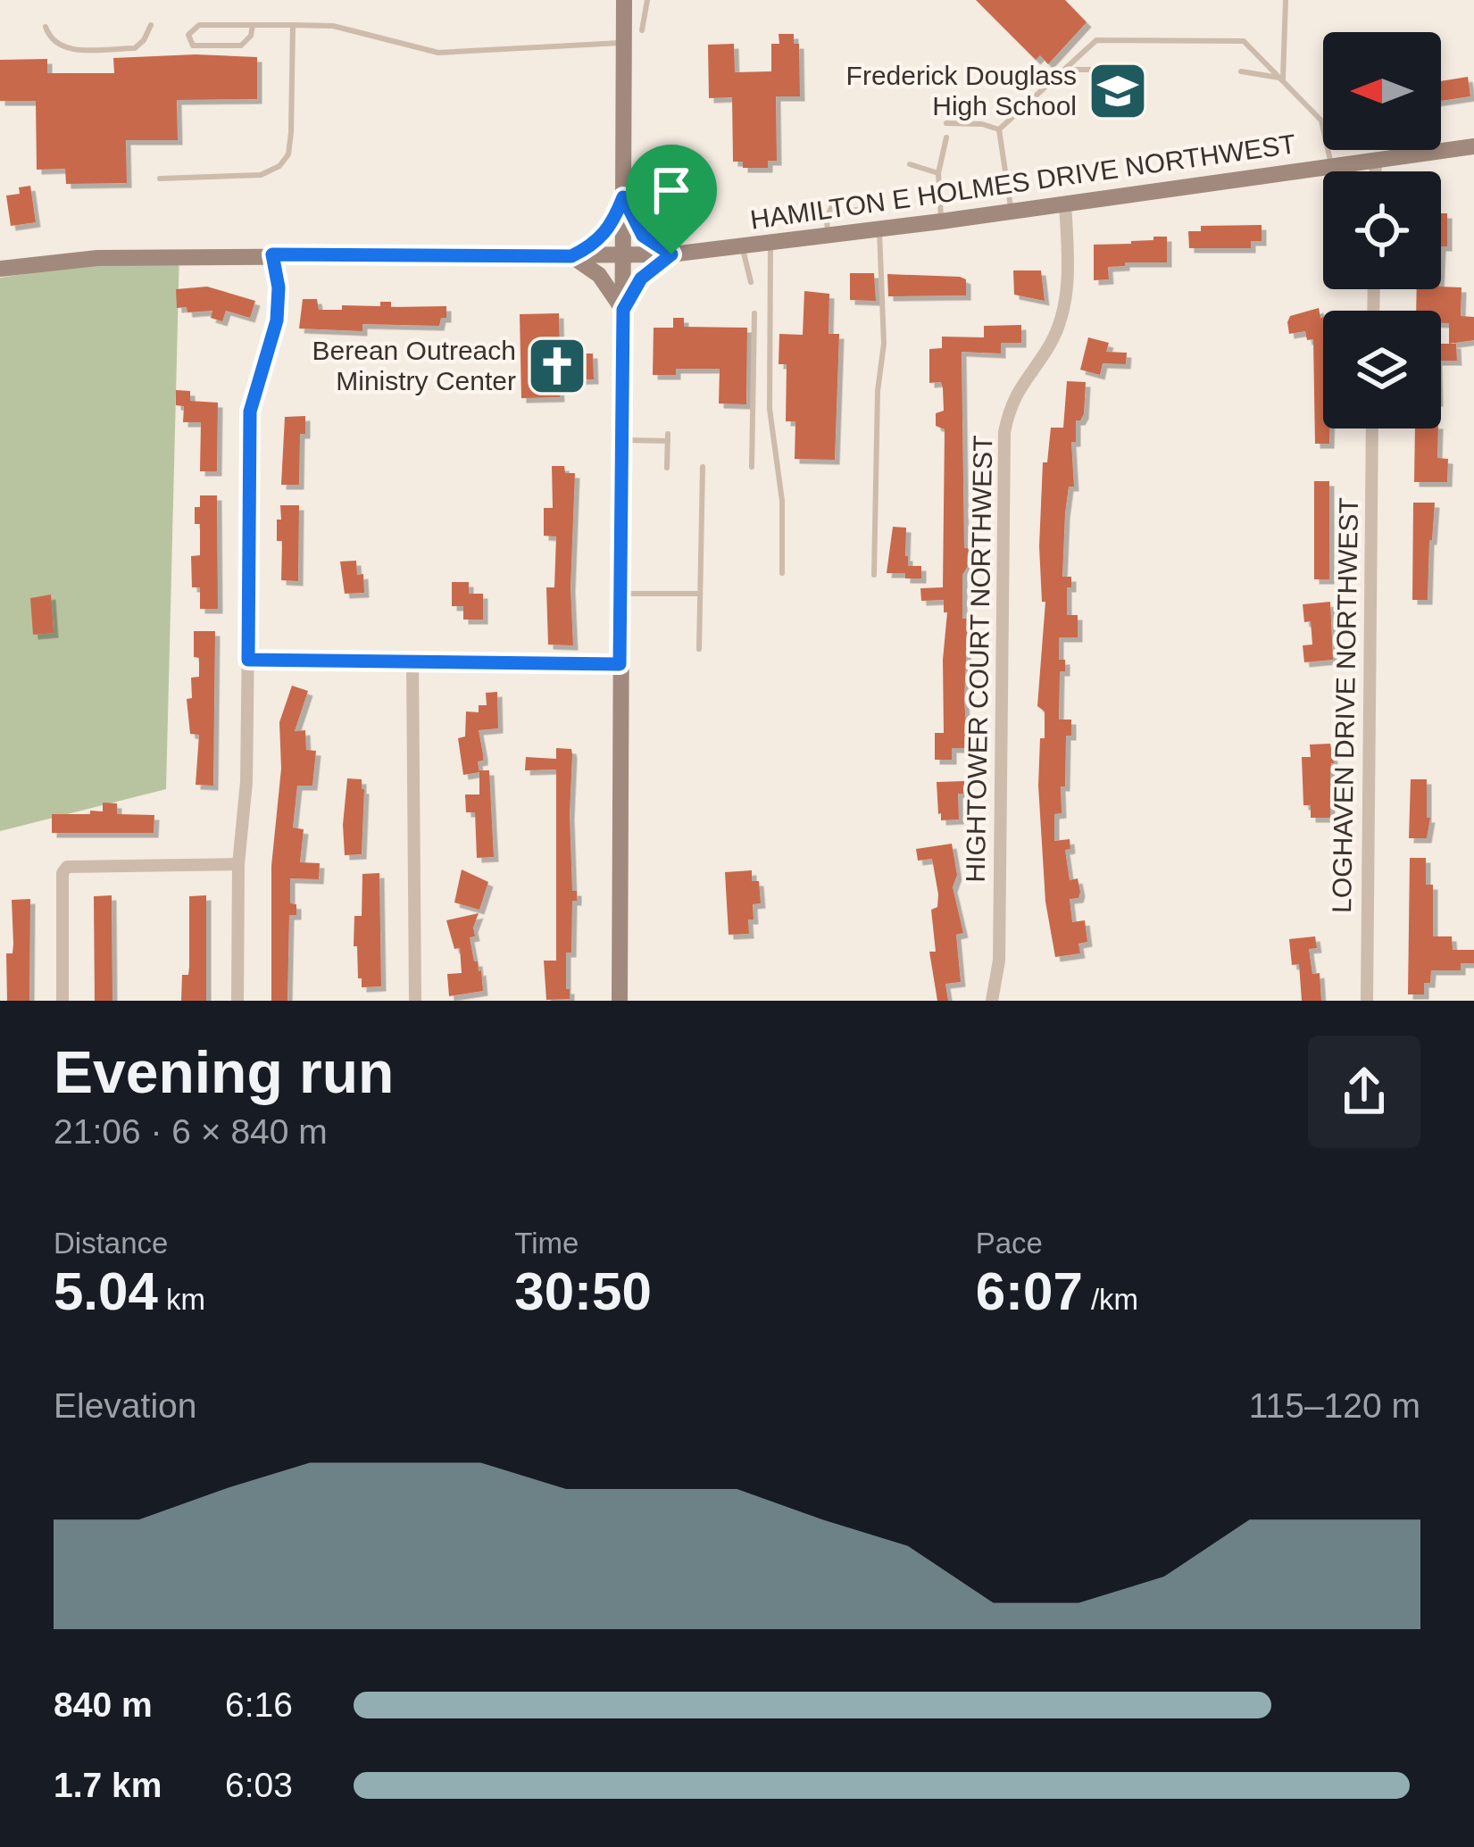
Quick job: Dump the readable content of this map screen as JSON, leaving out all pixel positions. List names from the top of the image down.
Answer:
{
  "streets": {
    "main road": ["HAMILTON E HOLMES DRIVE NORTHWEST"],
    "street": ["HIGHTOWER COURT NORTHWEST", "LOGHAVEN DRIVE NORTHWEST"]
  },
  "crossings": [
    ["HAMILTON E HOLMES DRIVE NORTHWEST", "HIGHTOWER COURT NORTHWEST"]
  ],
  "places": {
    "school or university": ["Frederick Douglass High School"],
    "church": ["Berean Outreach Ministry Center"]
  },
  "north": "left",
  "page": {
    "heading": ["Evening run", "21:06 · 6 × 840 m"],
    "stats": [
      ["Distance", "5.04 km"],
      ["Time", "30:50"],
      ["Pace", "6:07 /km"]
    ],
    "chart": ["Elevation", "115–120 m"],
    "list": [
      {
        "name": "840 m",
        "note": "6:16"
      },
      {
        "name": "1.7 km",
        "note": "6:03"
      }
    ]
  }
}
